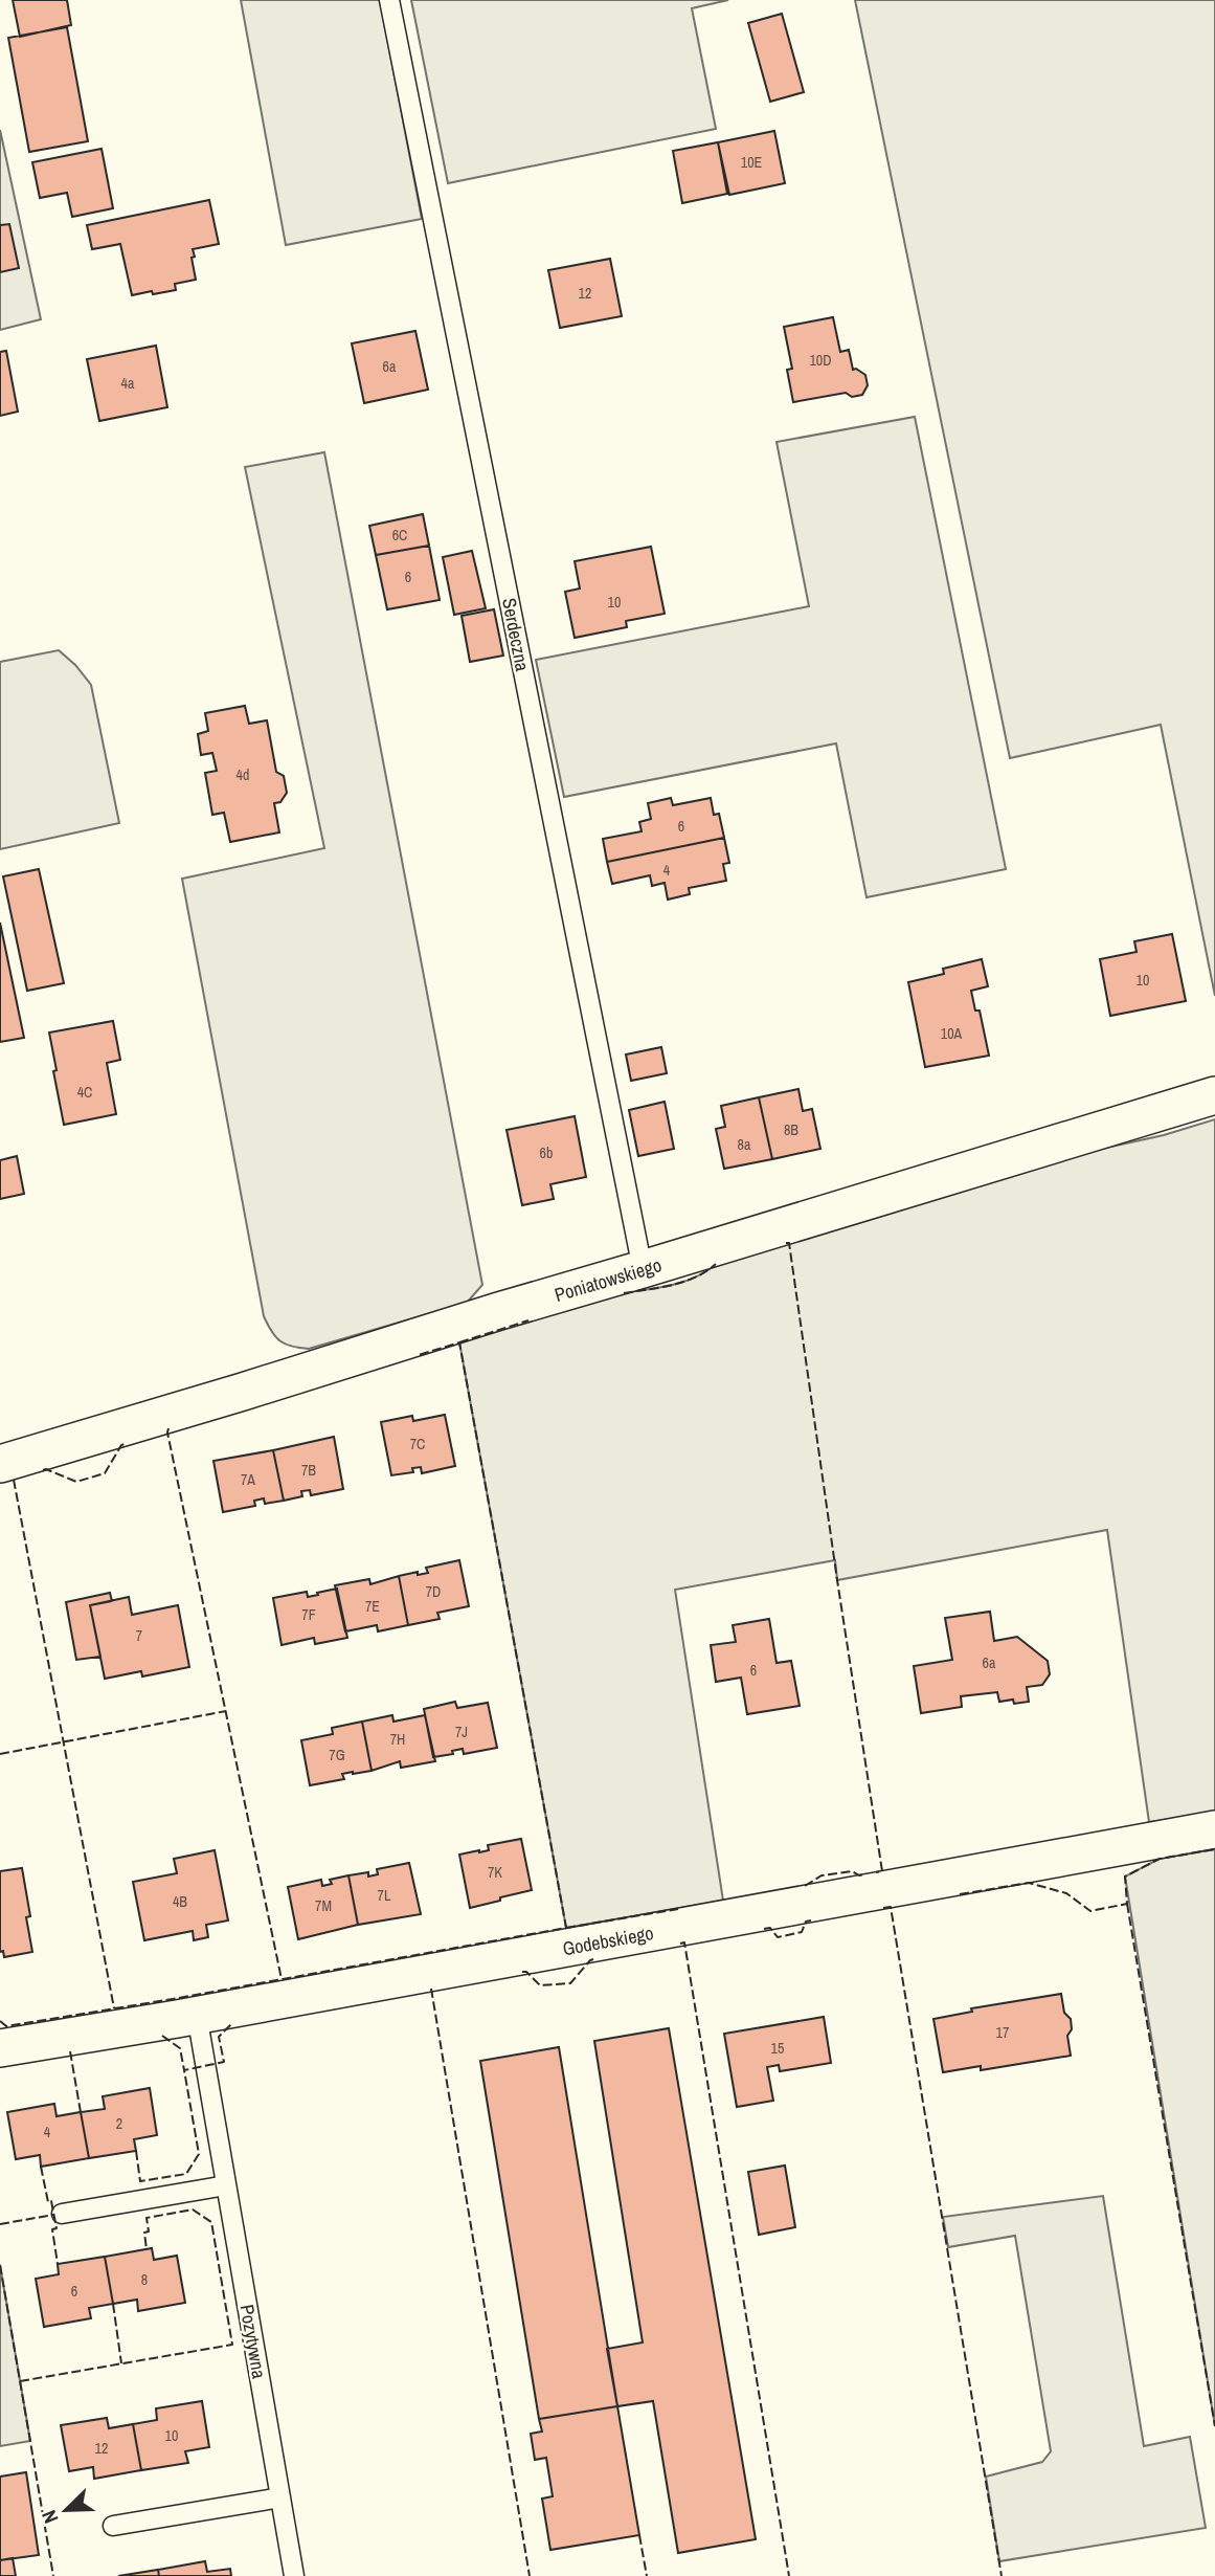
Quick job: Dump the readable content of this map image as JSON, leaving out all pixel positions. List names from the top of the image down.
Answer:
{
  "streets": {
    "street": ["Poniatowskiego", "Godebskiego"],
    "lane": ["Serdeczna", "Pozytywna"]
  },
  "crossings": [
    ["Serdeczna", "Poniatowskiego"],
    ["Godebskiego", "Pozytywna"]
  ],
  "house_numbers": [
    "10E",
    "12",
    "10D",
    "6a",
    "4a",
    "6C",
    "6",
    "10",
    "4d",
    "6",
    "4",
    "10",
    "10A",
    "4C",
    "8B",
    "8a",
    "6b",
    "7C",
    "7B",
    "7A",
    "7D",
    "7E",
    "7F",
    "7",
    "6a",
    "6",
    "7J",
    "7H",
    "7G",
    "7K",
    "7L",
    "4B",
    "7M",
    "17",
    "15",
    "2",
    "4",
    "8",
    "6",
    "10",
    "12"
  ],
  "north": "bottom left"
}
